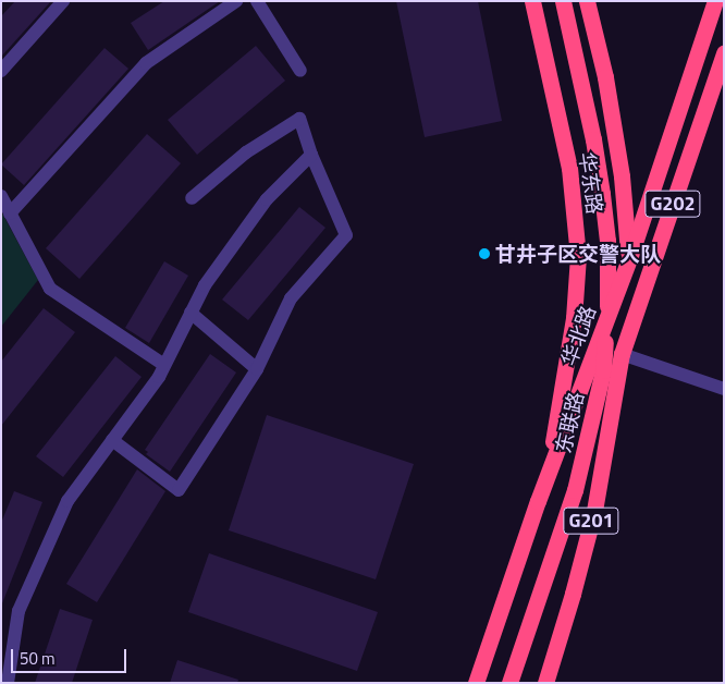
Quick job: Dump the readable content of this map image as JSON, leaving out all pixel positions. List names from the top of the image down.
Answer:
{
  "streets": {
    "highway": [
      "华东路",
      "G202",
      "华北路",
      "东联路",
      "G201"
    ]
  },
  "crossings": [
    ["华东路", "华北路"],
    ["G202", "G201"]
  ],
  "places": ["甘井子区交警大队"],
  "scale_bar": "50 m"
}
